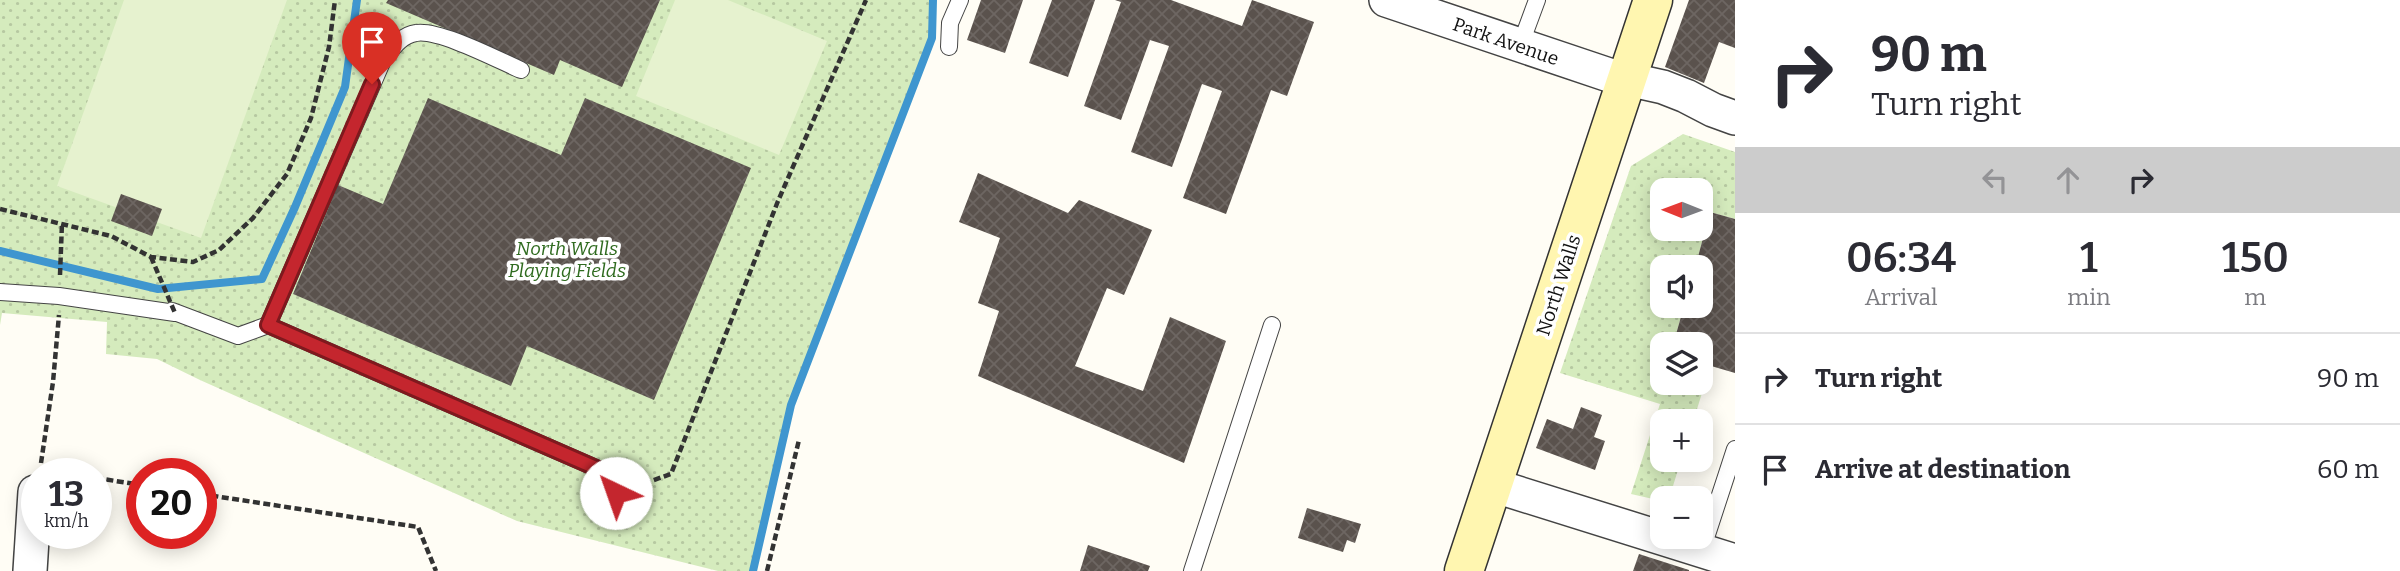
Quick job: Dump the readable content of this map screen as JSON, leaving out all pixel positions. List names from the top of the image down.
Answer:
{
  "streets": {
    "main road": ["North Walls"],
    "street": ["Park Avenue"]
  },
  "crossings": [
    ["Park Avenue", "North Walls"]
  ],
  "parks": ["North Walls Playing Fields"],
  "north": "left",
  "page": {
    "turn": ["90 m", "Turn right"],
    "map_buttons": ["+", "−"],
    "eta": [
      "06:34",
      "Arrival",
      "1",
      "min",
      "150",
      "m"
    ],
    "list": [
      {
        "name": "Turn right",
        "value": "90 m"
      },
      {
        "name": "Arrive at destination",
        "value": "60 m"
      }
    ],
    "speed": "13 km/h",
    "limit": "20"
  }
}
